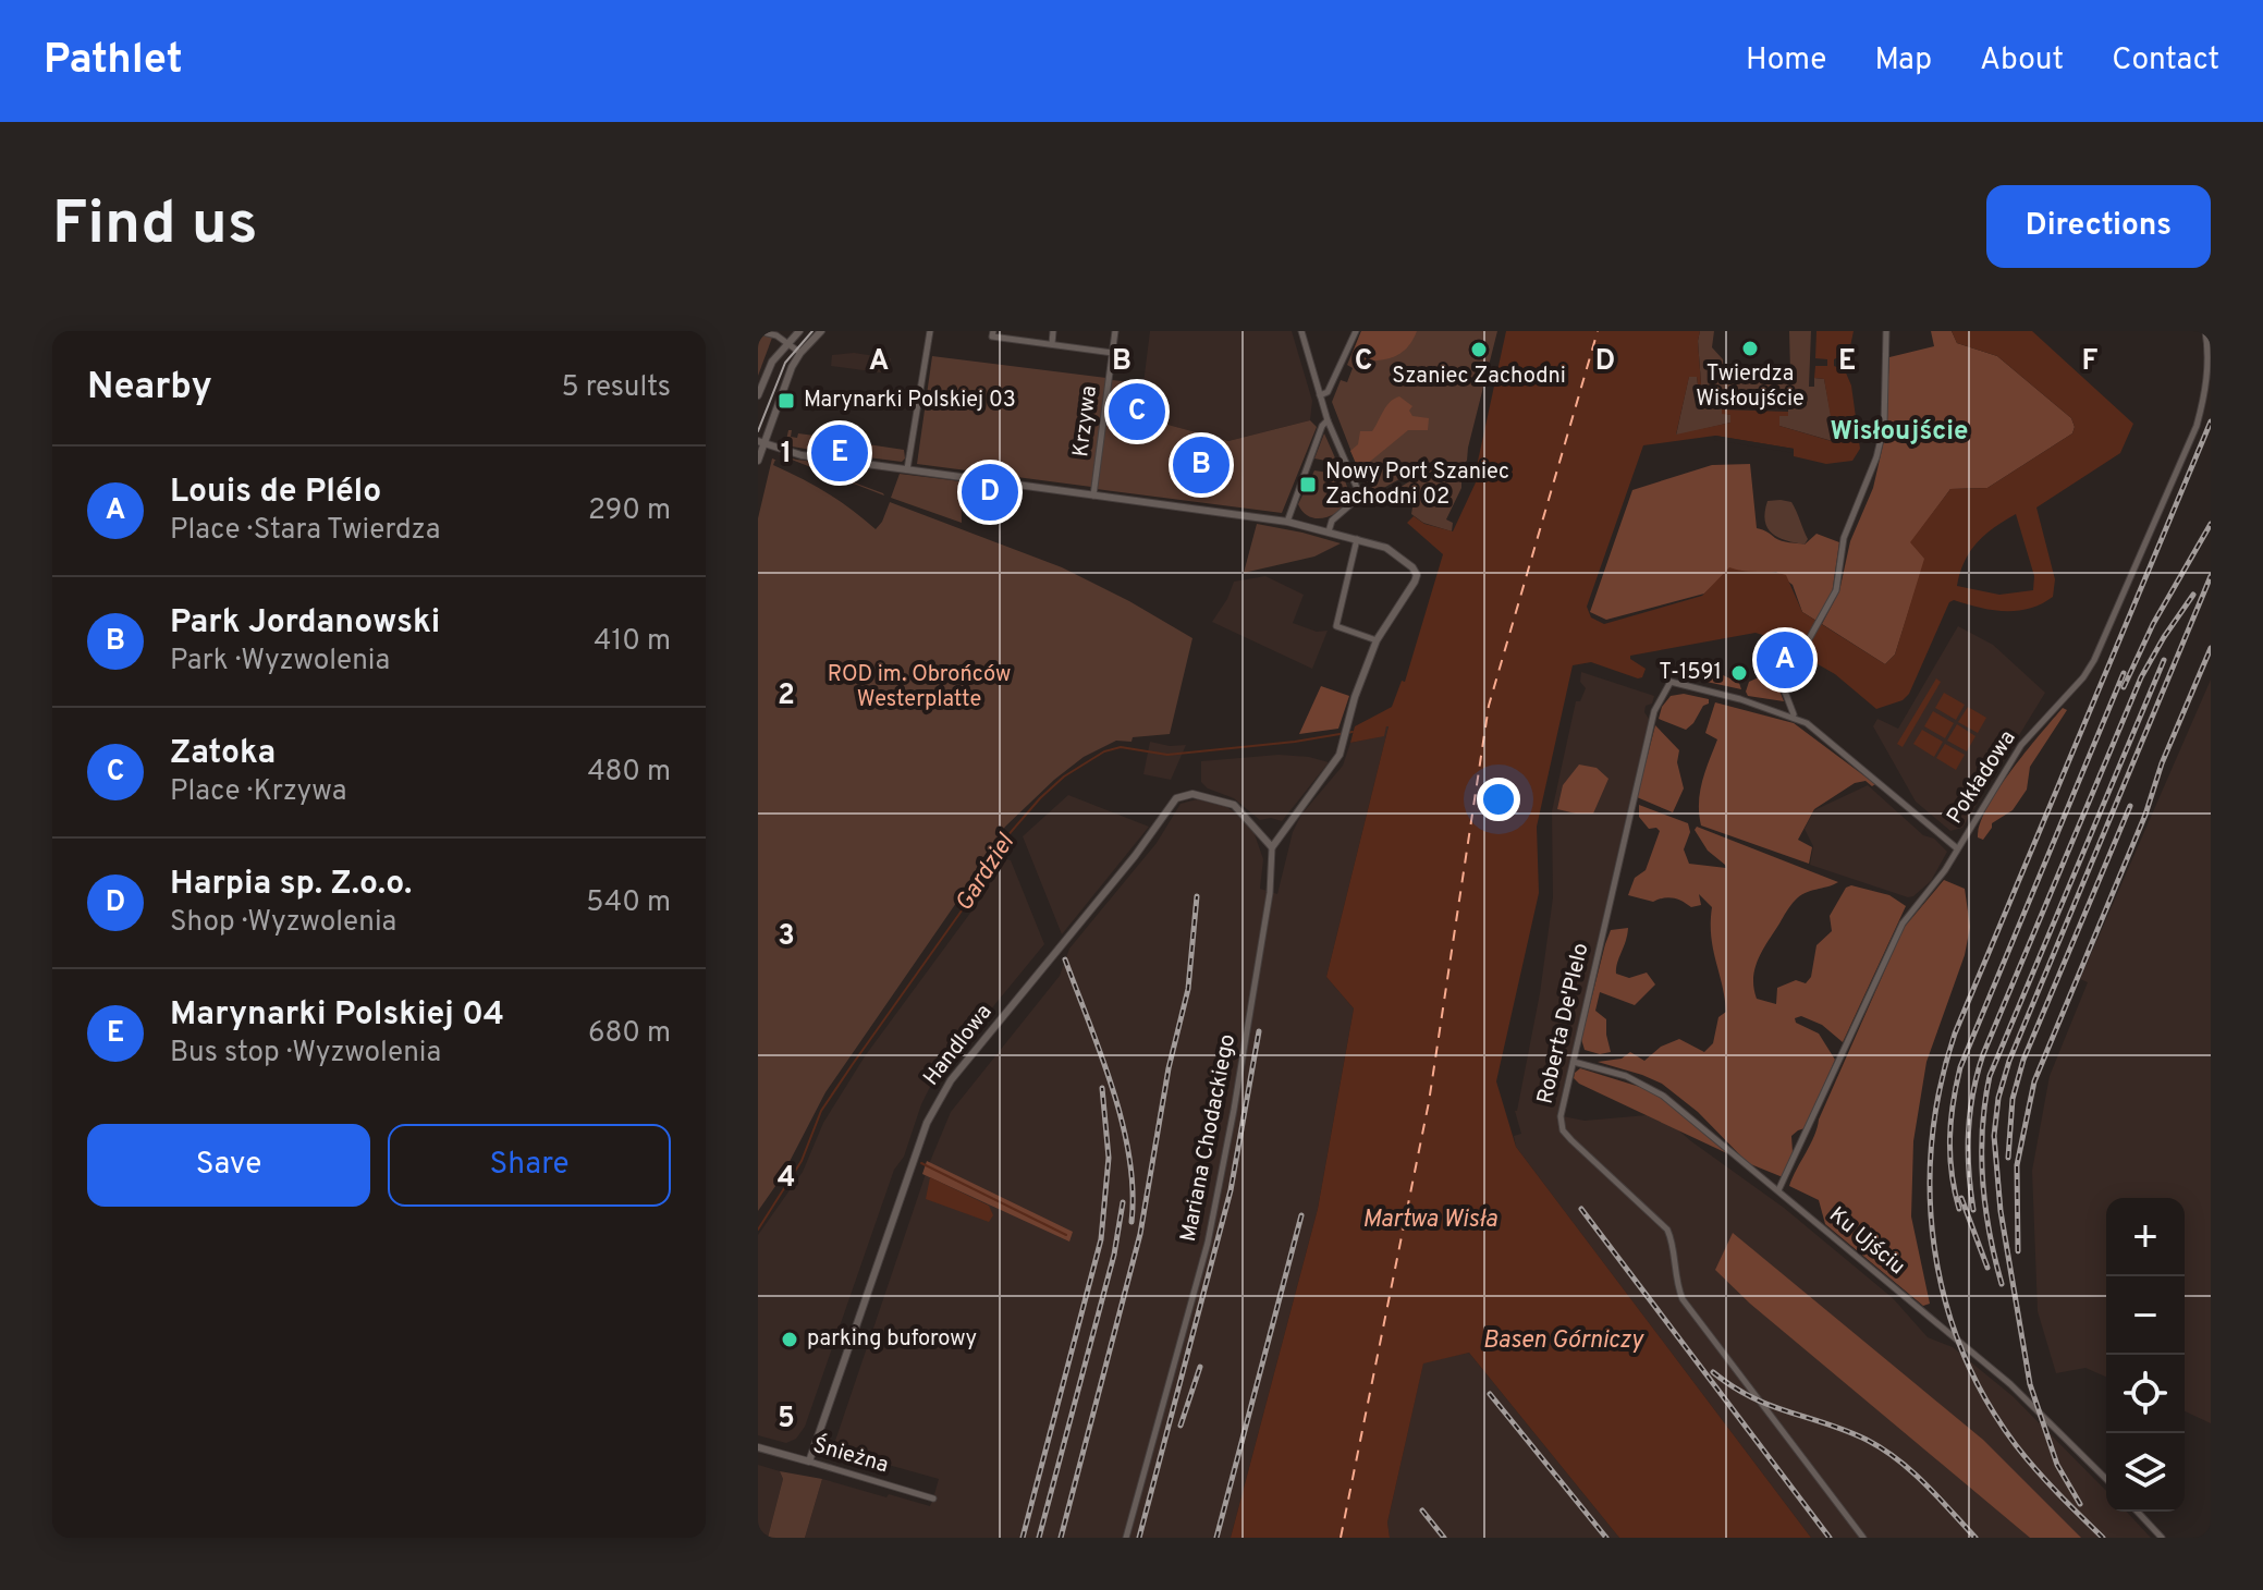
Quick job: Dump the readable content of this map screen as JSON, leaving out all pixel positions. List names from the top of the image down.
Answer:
{
  "streets": {
    "street": [
      "Krzywa",
      "Pokładowa",
      "Roberta De'Plelo",
      "Handlowa",
      "Mariana Chodackiego",
      "Ku Ujściu",
      "Śnieżna"
    ]
  },
  "crossings": [
    ["Pokładowa", "Ku Ujściu"],
    ["Roberta De'Plelo", "Ku Ujściu"],
    ["Handlowa", "Mariana Chodackiego"],
    ["Handlowa", "Śnieżna"]
  ],
  "districts": ["Wisłoujście"],
  "water": ["Gardziel", "Martwa Wisła", "Basen Górniczy"],
  "parks": ["ROD im. Obrońców Westerplatte"],
  "places": {
    "other": [
      "Twierdza Wisłoujście",
      "Szaniec Zachodni",
      "T-1591",
      "parking buforowy"
    ],
    "transit": ["Marynarki Polskiej 03", "Nowy Port Szaniec Zachodni 02"]
  },
  "page": {
    "header": "Pathlet",
    "nav": [
      "Home",
      "Map",
      "About",
      "Contact"
    ],
    "buttons": [
      "Directions",
      ["Save", "Share"]
    ],
    "title": "Find us",
    "heading": ["Nearby", "5 results"],
    "pins": [
      "C",
      "E",
      "B",
      "D",
      "A"
    ],
    "list": [
      {
        "mark": "A",
        "name": "Louis de Plélo",
        "note": "Place · Stara Twierdza",
        "value": "290 m"
      },
      {
        "mark": "B",
        "name": "Park Jordanowski",
        "note": "Park · Wyzwolenia",
        "value": "410 m"
      },
      {
        "mark": "C",
        "name": "Zatoka",
        "note": "Place · Krzywa",
        "value": "480 m"
      },
      {
        "mark": "D",
        "name": "Harpia sp. Z.o.o.",
        "note": "Shop · Wyzwolenia",
        "value": "540 m"
      },
      {
        "mark": "E",
        "name": "Marynarki Polskiej 04",
        "note": "Bus stop · Wyzwolenia",
        "value": "680 m"
      }
    ],
    "map_buttons": ["+", "−"]
  },
  "grid": {
    "columns": [
      "A",
      "B",
      "C",
      "D",
      "E",
      "F"
    ],
    "rows": [
      "1",
      "2",
      "3",
      "4",
      "5"
    ]
  }
}
